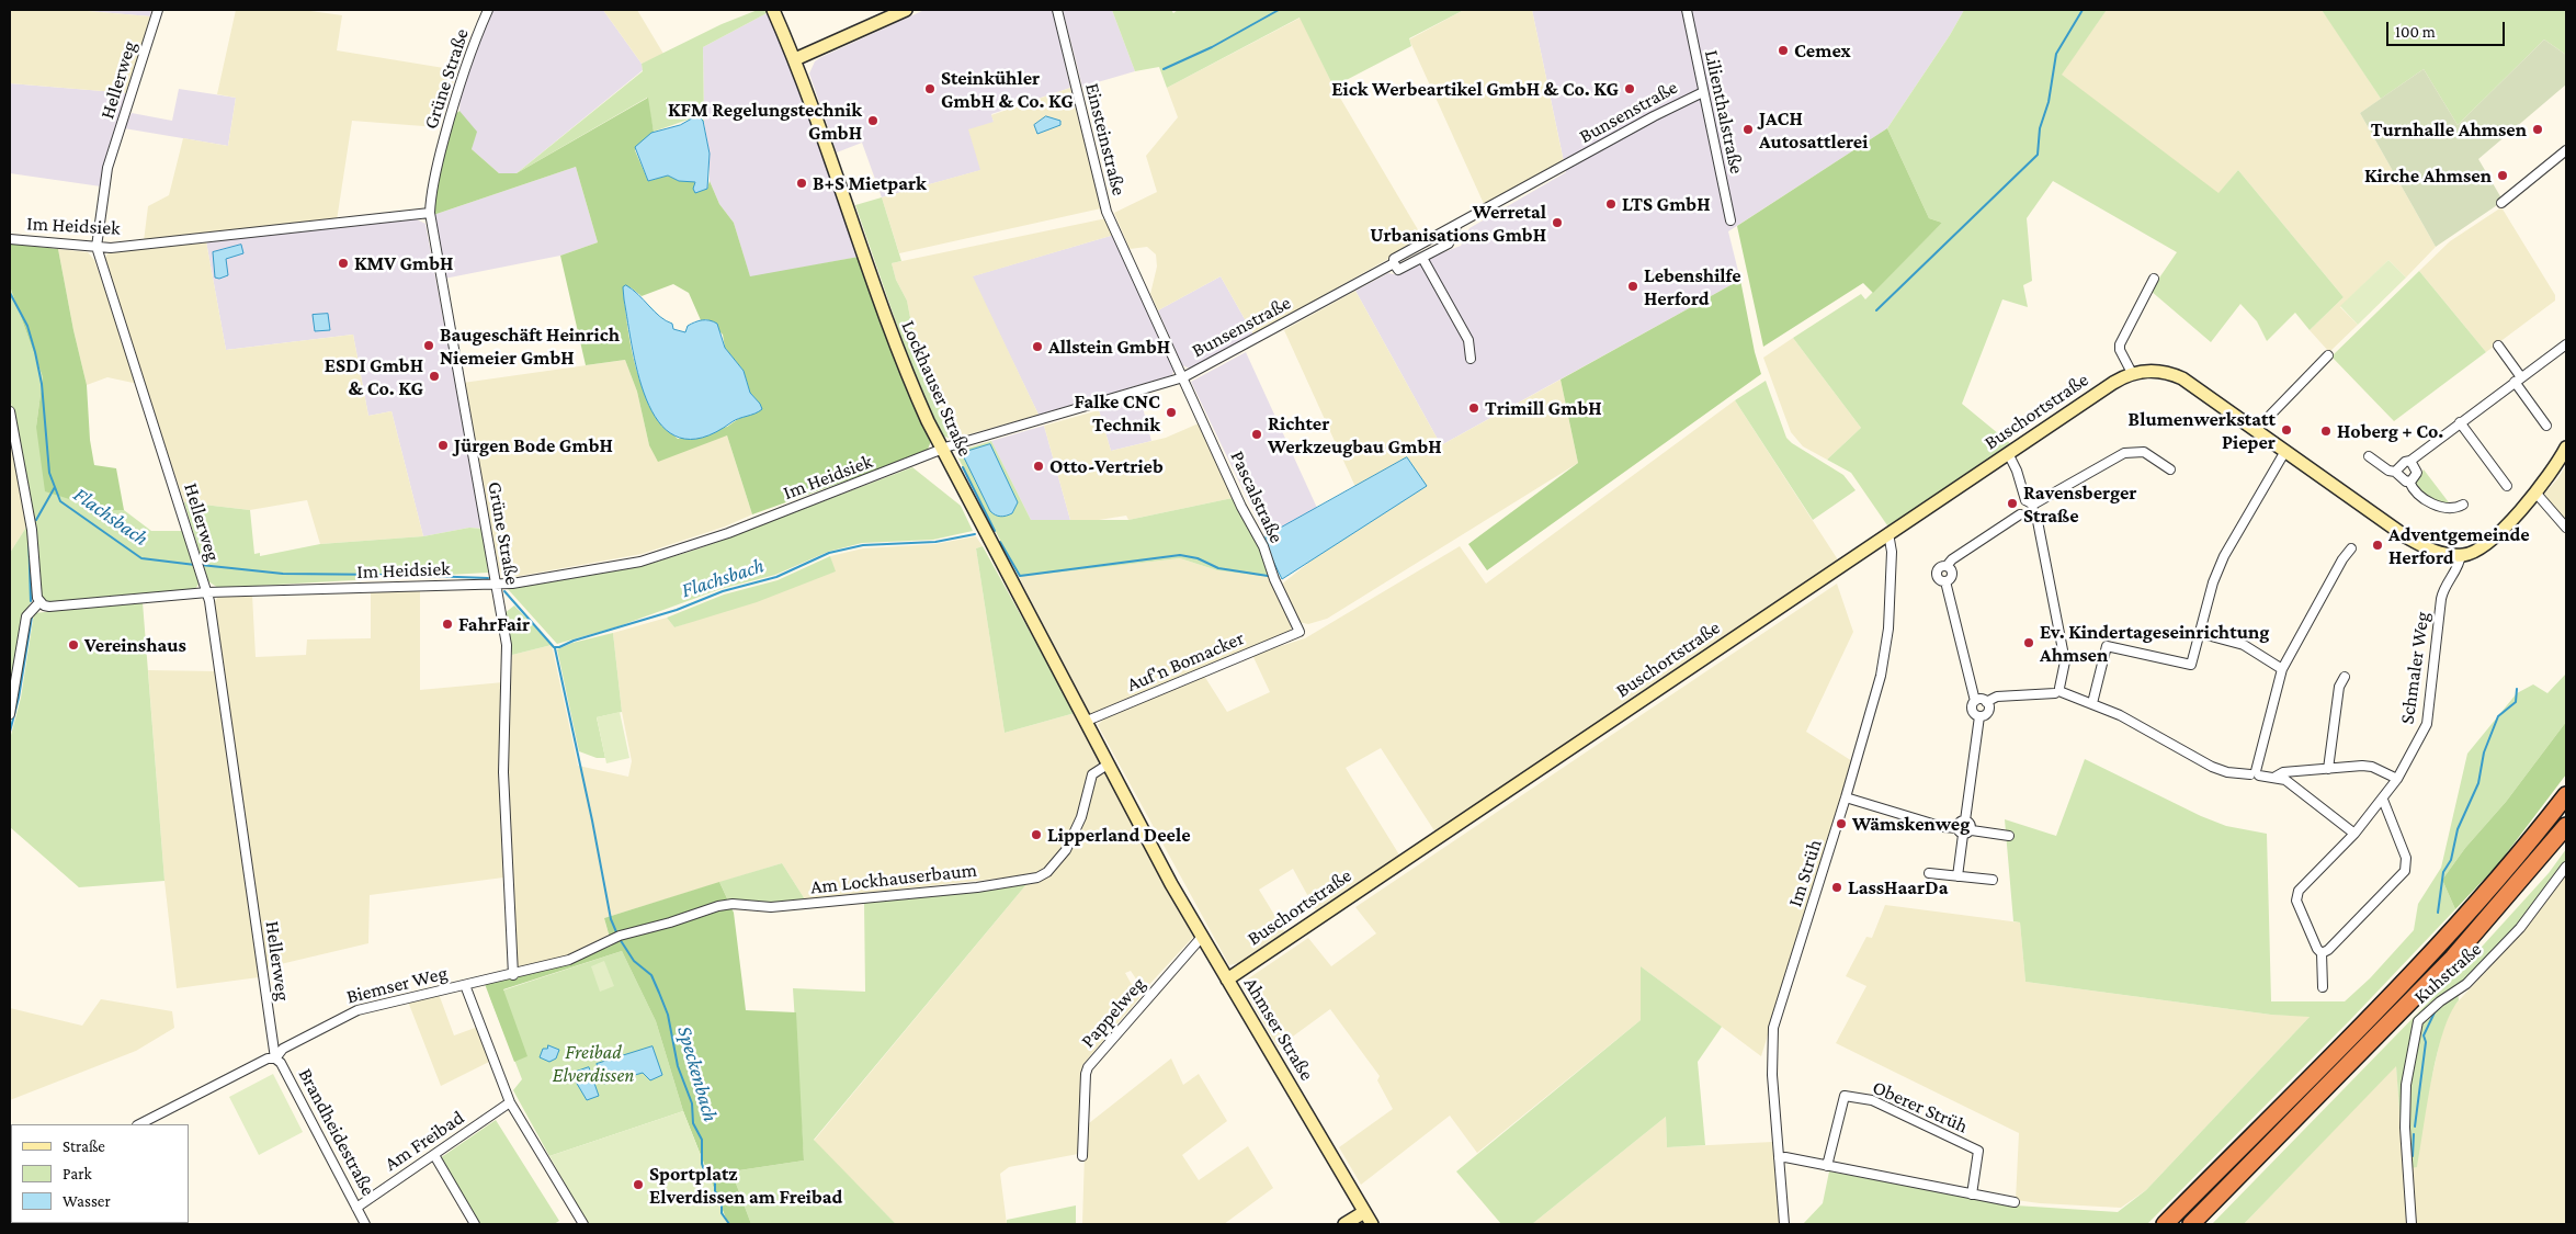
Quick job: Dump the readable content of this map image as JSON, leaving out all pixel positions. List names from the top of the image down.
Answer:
{
  "streets": {
    "main road": ["Lockhauser Straße", "Buschortstraße", "Ahmser Straße"],
    "street": [
      "Grüne Straße",
      "Hellerweg",
      "Bunsenstraße",
      "Lilienthalstraße",
      "Einsteinstraße",
      "Im Heidsiek",
      "Pascalstraße",
      "Auf'n Bomacker",
      "Schmaler Weg",
      "Im Strüh",
      "Am Lockhauserbaum",
      "Kuhstraße",
      "Biemser Weg",
      "Pappelweg",
      "Oberer Strüh",
      "Brandheidestraße",
      "Am Freibad"
    ]
  },
  "crossings": [
    ["Grüne Straße", "Im Heidsiek"],
    ["Grüne Straße", "Biemser Weg"],
    ["Hellerweg", "Im Heidsiek"],
    ["Hellerweg", "Biemser Weg"],
    ["Hellerweg", "Brandheidestraße"],
    ["Bunsenstraße", "Lilienthalstraße"],
    ["Bunsenstraße", "Einsteinstraße"],
    ["Bunsenstraße", "Im Heidsiek"],
    ["Bunsenstraße", "Lockhauser Straße"],
    ["Bunsenstraße", "Pascalstraße"],
    ["Einsteinstraße", "Pascalstraße"],
    ["Im Heidsiek", "Lockhauser Straße"],
    ["Lockhauser Straße", "Auf'n Bomacker"],
    ["Lockhauser Straße", "Am Lockhauserbaum"],
    ["Lockhauser Straße", "Ahmser Straße"],
    ["Buschortstraße", "Schmaler Weg"],
    ["Buschortstraße", "Im Strüh"],
    ["Buschortstraße", "Ahmser Straße"],
    ["Pascalstraße", "Auf'n Bomacker"],
    ["Am Lockhauserbaum", "Biemser Weg"],
    ["Am Lockhauserbaum", "Ahmser Straße"],
    ["Biemser Weg", "Brandheidestraße"],
    ["Pappelweg", "Ahmser Straße"],
    ["Brandheidestraße", "Am Freibad"]
  ],
  "water": ["Flachsbach", "Speckenbach"],
  "parks": ["Freibad Elverdissen"],
  "places": [
    "Cemex",
    "Steinkühler GmbH & Co. KG",
    "Eick Werbeartikel GmbH & Co. KG",
    "KFM Regelungstechnik GmbH",
    "JACH Autosattlerei",
    "Turnhalle Ahmsen",
    "Kirche Ahmsen",
    "B+S Mietpark",
    "LTS GmbH",
    "Werretal Urbanisations GmbH",
    "KMV GmbH",
    "Lebenshilfe Herford",
    "Baugeschäft Heinrich Niemeier GmbH",
    "Allstein GmbH",
    "ESDI GmbH & Co. KG",
    "Trimill GmbH",
    "Falke CNC Technik",
    "Blumenwerkstatt Pieper",
    "Hoberg + Co.",
    "Richter Werkzeugbau GmbH",
    "Jürgen Bode GmbH",
    "Otto-Vertrieb",
    "Ravensberger Straße",
    "Adventgemeinde Herford",
    "FahrFair",
    "Ev. Kindertageseinrichtung Ahmsen",
    "Vereinshaus",
    "Wämskenweg",
    "Lipperland Deele",
    "LassHaarDa",
    "Sportplatz Elverdissen am Freibad"
  ],
  "legend": ["Straße", "Park", "Wasser"],
  "scale_bar": "100 m"
}
